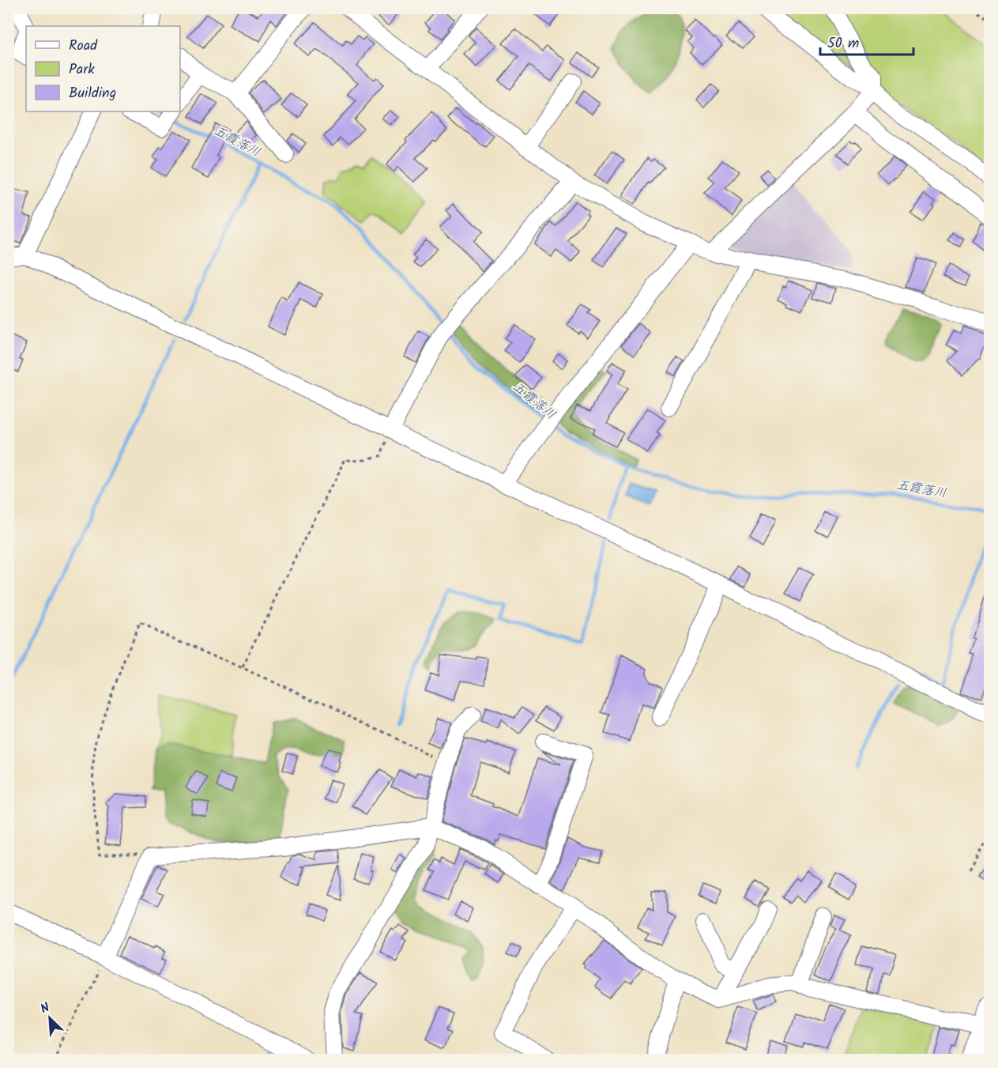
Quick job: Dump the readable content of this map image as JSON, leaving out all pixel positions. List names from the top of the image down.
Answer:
{
  "water": ["五霞落川"],
  "legend": ["Road", "Park", "Building"],
  "scale_bar": "50 m",
  "north": "top left"
}
